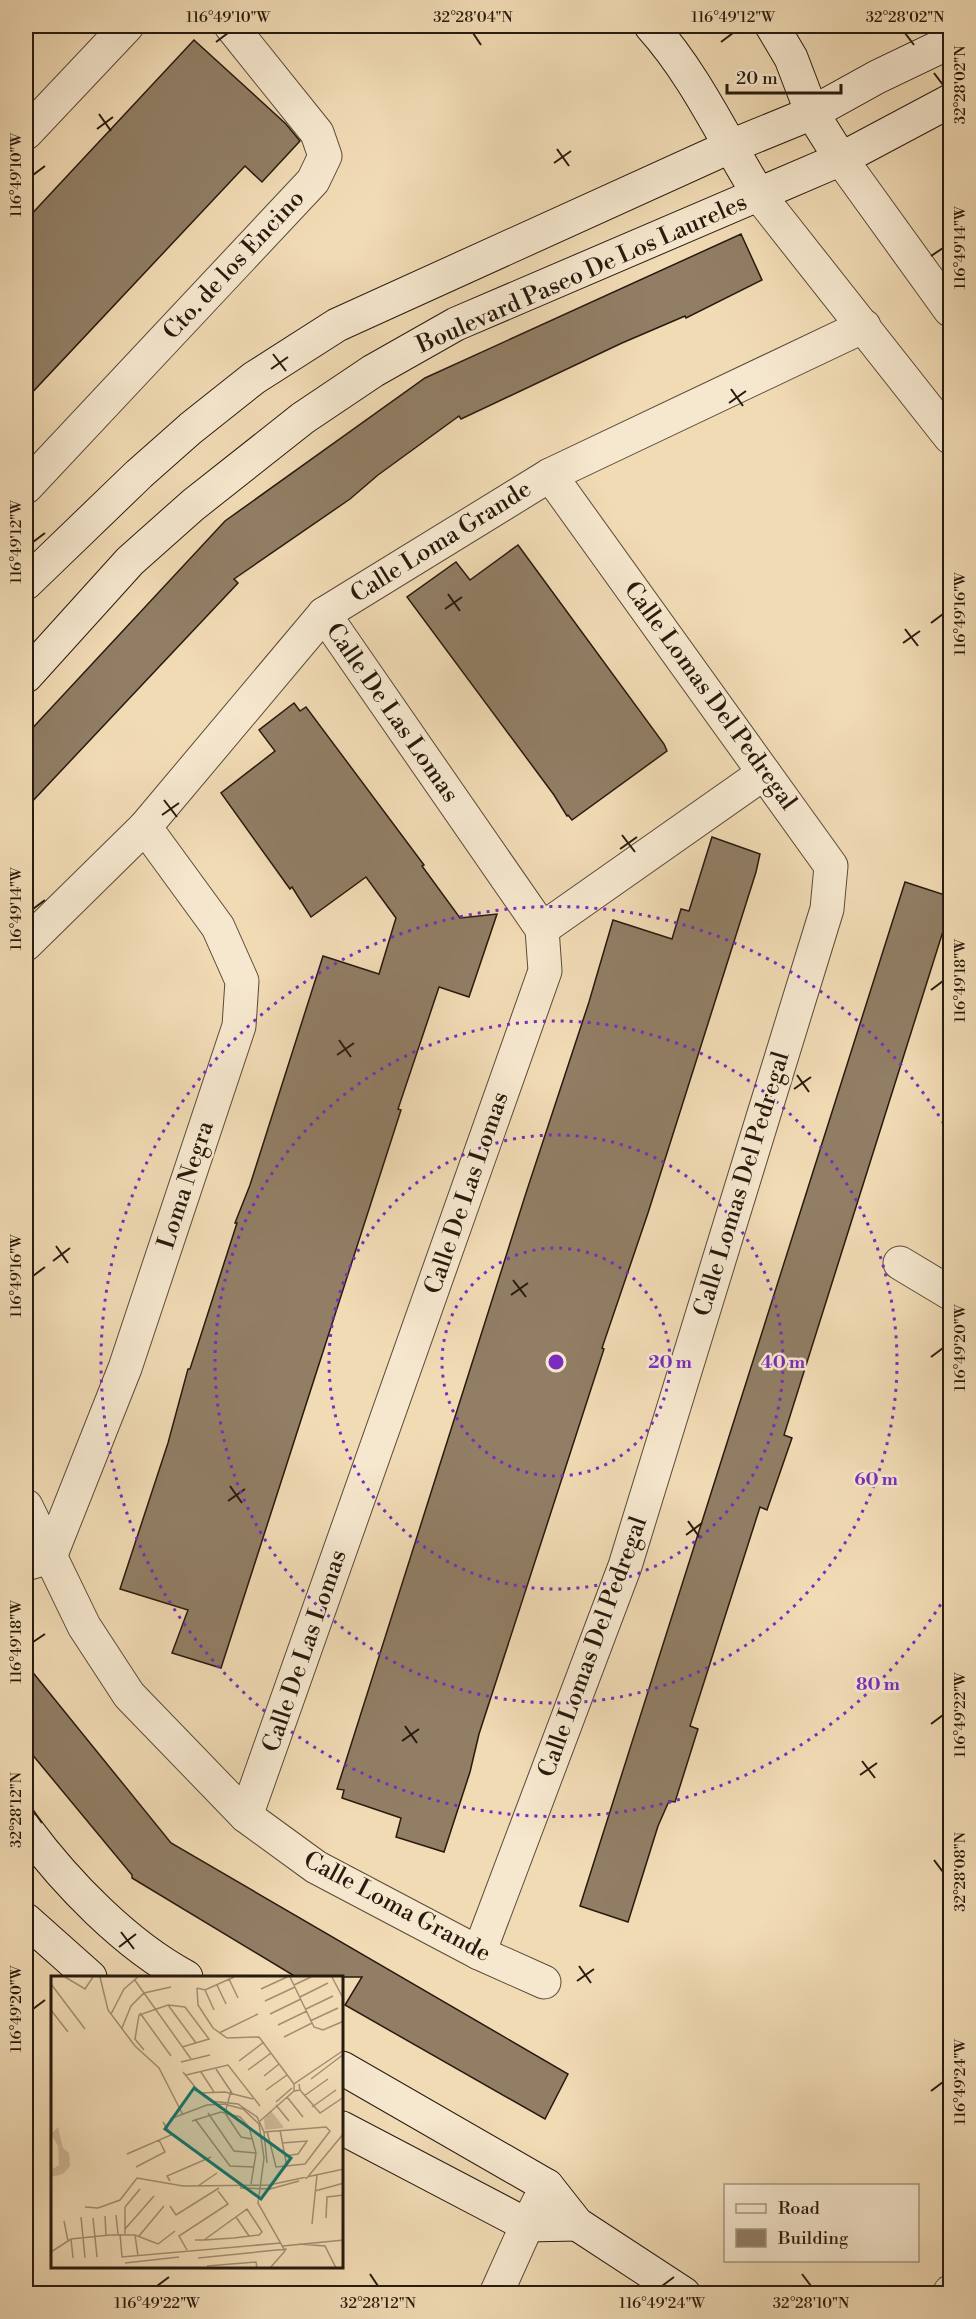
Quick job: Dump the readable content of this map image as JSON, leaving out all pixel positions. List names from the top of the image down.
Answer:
{
  "streets": {
    "street": [
      "Cto. de los Encino",
      "Boulevard Paseo De Los Laureles",
      "Calle Loma Grande",
      "Calle Lomas Del Pedregal",
      "Calle De Las Lomas",
      "Loma Negra"
    ]
  },
  "crossings": [
    ["Calle Loma Grande", "Calle Lomas Del Pedregal"],
    ["Calle Loma Grande", "Calle De Las Lomas"],
    ["Calle Loma Grande", "Loma Negra"]
  ],
  "legend": ["Road", "Building"],
  "scale_bar": "20 m",
  "coordinates": [
    "116°49'10\"W",
    "32°28'04\"N",
    "116°49'12\"W",
    "32°28'02\"N",
    "116°49'14\"W",
    "116°49'16\"W",
    "116°49'18\"W",
    "116°49'20\"W",
    "116°49'22\"W",
    "32°28'12\"N",
    "32°28'08\"N",
    "116°49'24\"W",
    "32°28'10\"N"
  ],
  "rings": [
    "20 m",
    "40 m",
    "60 m",
    "80 m"
  ]
}
